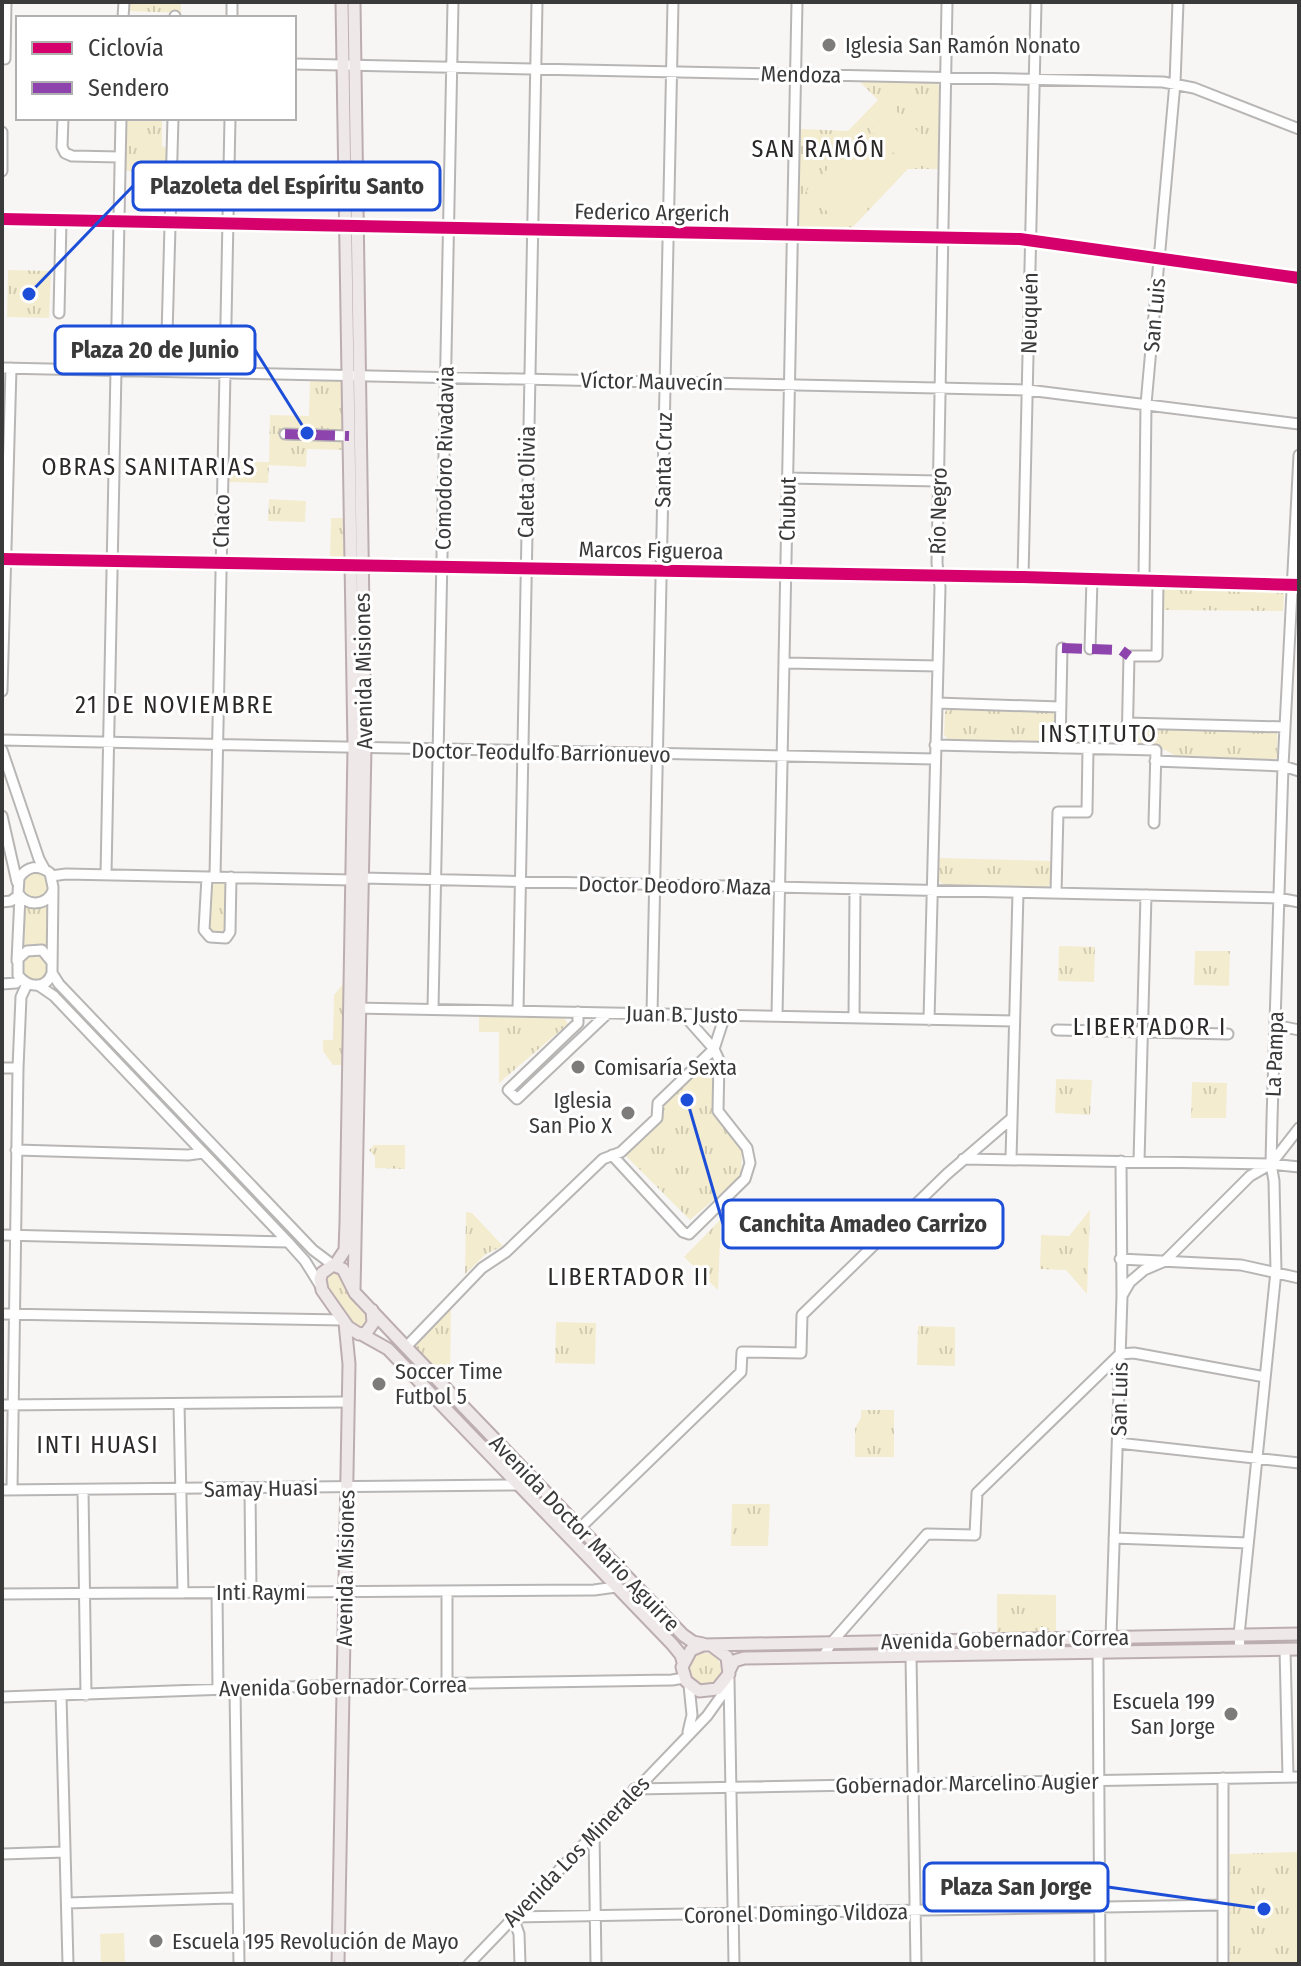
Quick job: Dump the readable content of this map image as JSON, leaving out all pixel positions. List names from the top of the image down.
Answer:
{
  "streets": {
    "main road": ["Avenida Misiones", "Avenida Doctor Mario Aguirre", "Avenida Gobernador Correa"],
    "street": [
      "Mendoza",
      "Federico Argerich",
      "Neuquén",
      "San Luis",
      "Víctor Mauvecín",
      "Comodoro Rivadavia",
      "Santa Cruz",
      "Caleta Olivia",
      "Chubut",
      "Río Negro",
      "Chaco",
      "Marcos Figueroa",
      "Doctor Teodulfo Barrionuevo",
      "Doctor Deodoro Maza",
      "Juan B. Justo",
      "La Pampa",
      "Samay Huasi",
      "Inti Raymi",
      "Gobernador Marcelino Augier",
      "Avenida Los Minerales",
      "Coronel Domingo Vildoza"
    ]
  },
  "crossings": [
    ["Mendoza", "Neuquén"],
    ["Mendoza", "San Luis"],
    ["Mendoza", "Comodoro Rivadavia"],
    ["Mendoza", "Santa Cruz"],
    ["Mendoza", "Caleta Olivia"],
    ["Mendoza", "Chubut"],
    ["Mendoza", "Río Negro"],
    ["Mendoza", "Avenida Misiones"],
    ["Federico Argerich", "Neuquén"],
    ["Federico Argerich", "San Luis"],
    ["Federico Argerich", "Comodoro Rivadavia"],
    ["Federico Argerich", "Santa Cruz"],
    ["Federico Argerich", "Caleta Olivia"],
    ["Federico Argerich", "Chubut"],
    ["Federico Argerich", "Río Negro"],
    ["Federico Argerich", "Chaco"],
    ["Federico Argerich", "Avenida Misiones"],
    ["Neuquén", "Víctor Mauvecín"],
    ["Neuquén", "Marcos Figueroa"],
    ["San Luis", "Víctor Mauvecín"],
    ["San Luis", "Marcos Figueroa"],
    ["San Luis", "Avenida Gobernador Correa"],
    ["Víctor Mauvecín", "Comodoro Rivadavia"],
    ["Víctor Mauvecín", "Santa Cruz"],
    ["Víctor Mauvecín", "Caleta Olivia"],
    ["Víctor Mauvecín", "Chubut"],
    ["Víctor Mauvecín", "Río Negro"],
    ["Víctor Mauvecín", "Chaco"],
    ["Víctor Mauvecín", "Avenida Misiones"],
    ["Comodoro Rivadavia", "Marcos Figueroa"],
    ["Comodoro Rivadavia", "Doctor Teodulfo Barrionuevo"],
    ["Comodoro Rivadavia", "Doctor Deodoro Maza"],
    ["Comodoro Rivadavia", "Juan B. Justo"],
    ["Santa Cruz", "Marcos Figueroa"],
    ["Santa Cruz", "Doctor Teodulfo Barrionuevo"],
    ["Santa Cruz", "Doctor Deodoro Maza"],
    ["Santa Cruz", "Juan B. Justo"],
    ["Caleta Olivia", "Marcos Figueroa"],
    ["Caleta Olivia", "Doctor Teodulfo Barrionuevo"],
    ["Caleta Olivia", "Doctor Deodoro Maza"],
    ["Caleta Olivia", "Juan B. Justo"],
    ["Chubut", "Marcos Figueroa"],
    ["Chubut", "Doctor Teodulfo Barrionuevo"],
    ["Chubut", "Doctor Deodoro Maza"],
    ["Chubut", "Juan B. Justo"],
    ["Río Negro", "Marcos Figueroa"],
    ["Río Negro", "Doctor Teodulfo Barrionuevo"],
    ["Río Negro", "Doctor Deodoro Maza"],
    ["Río Negro", "Juan B. Justo"],
    ["Chaco", "Marcos Figueroa"],
    ["Chaco", "Doctor Teodulfo Barrionuevo"],
    ["Chaco", "Doctor Deodoro Maza"],
    ["Marcos Figueroa", "Avenida Misiones"],
    ["Marcos Figueroa", "La Pampa"],
    ["Avenida Misiones", "Doctor Teodulfo Barrionuevo"],
    ["Avenida Misiones", "Doctor Deodoro Maza"],
    ["Avenida Misiones", "Juan B. Justo"],
    ["Avenida Misiones", "Samay Huasi"],
    ["Avenida Misiones", "Avenida Doctor Mario Aguirre"],
    ["Avenida Misiones", "Inti Raymi"],
    ["Avenida Misiones", "Avenida Gobernador Correa"],
    ["Doctor Deodoro Maza", "La Pampa"],
    ["La Pampa", "Avenida Gobernador Correa"],
    ["Samay Huasi", "Avenida Doctor Mario Aguirre"],
    ["Avenida Doctor Mario Aguirre", "Inti Raymi"],
    ["Avenida Doctor Mario Aguirre", "Avenida Gobernador Correa"],
    ["Avenida Doctor Mario Aguirre", "Avenida Los Minerales"],
    ["Avenida Gobernador Correa", "Avenida Los Minerales"],
    ["Gobernador Marcelino Augier", "Avenida Los Minerales"],
    ["Avenida Los Minerales", "Coronel Domingo Vildoza"]
  ],
  "districts": [
    "SAN RAMÓN",
    "OBRAS SANITARIAS",
    "21 DE NOVIEMBRE",
    "INSTITUTO",
    "LIBERTADOR I",
    "LIBERTADOR II",
    "INTI HUASI"
  ],
  "places": [
    "Iglesia San Ramón Nonato",
    "Plazoleta del Espíritu Santo",
    "Plaza 20 de Junio",
    "Comisaría Sexta",
    "Canchita Amadeo Carrizo",
    "Iglesia San Pio X",
    "Soccer Time Futbol 5",
    "Escuela 199 San Jorge",
    "Plaza San Jorge",
    "Escuela 195 Revolución de Mayo"
  ],
  "legend": ["Ciclovía", "Sendero"]
}
